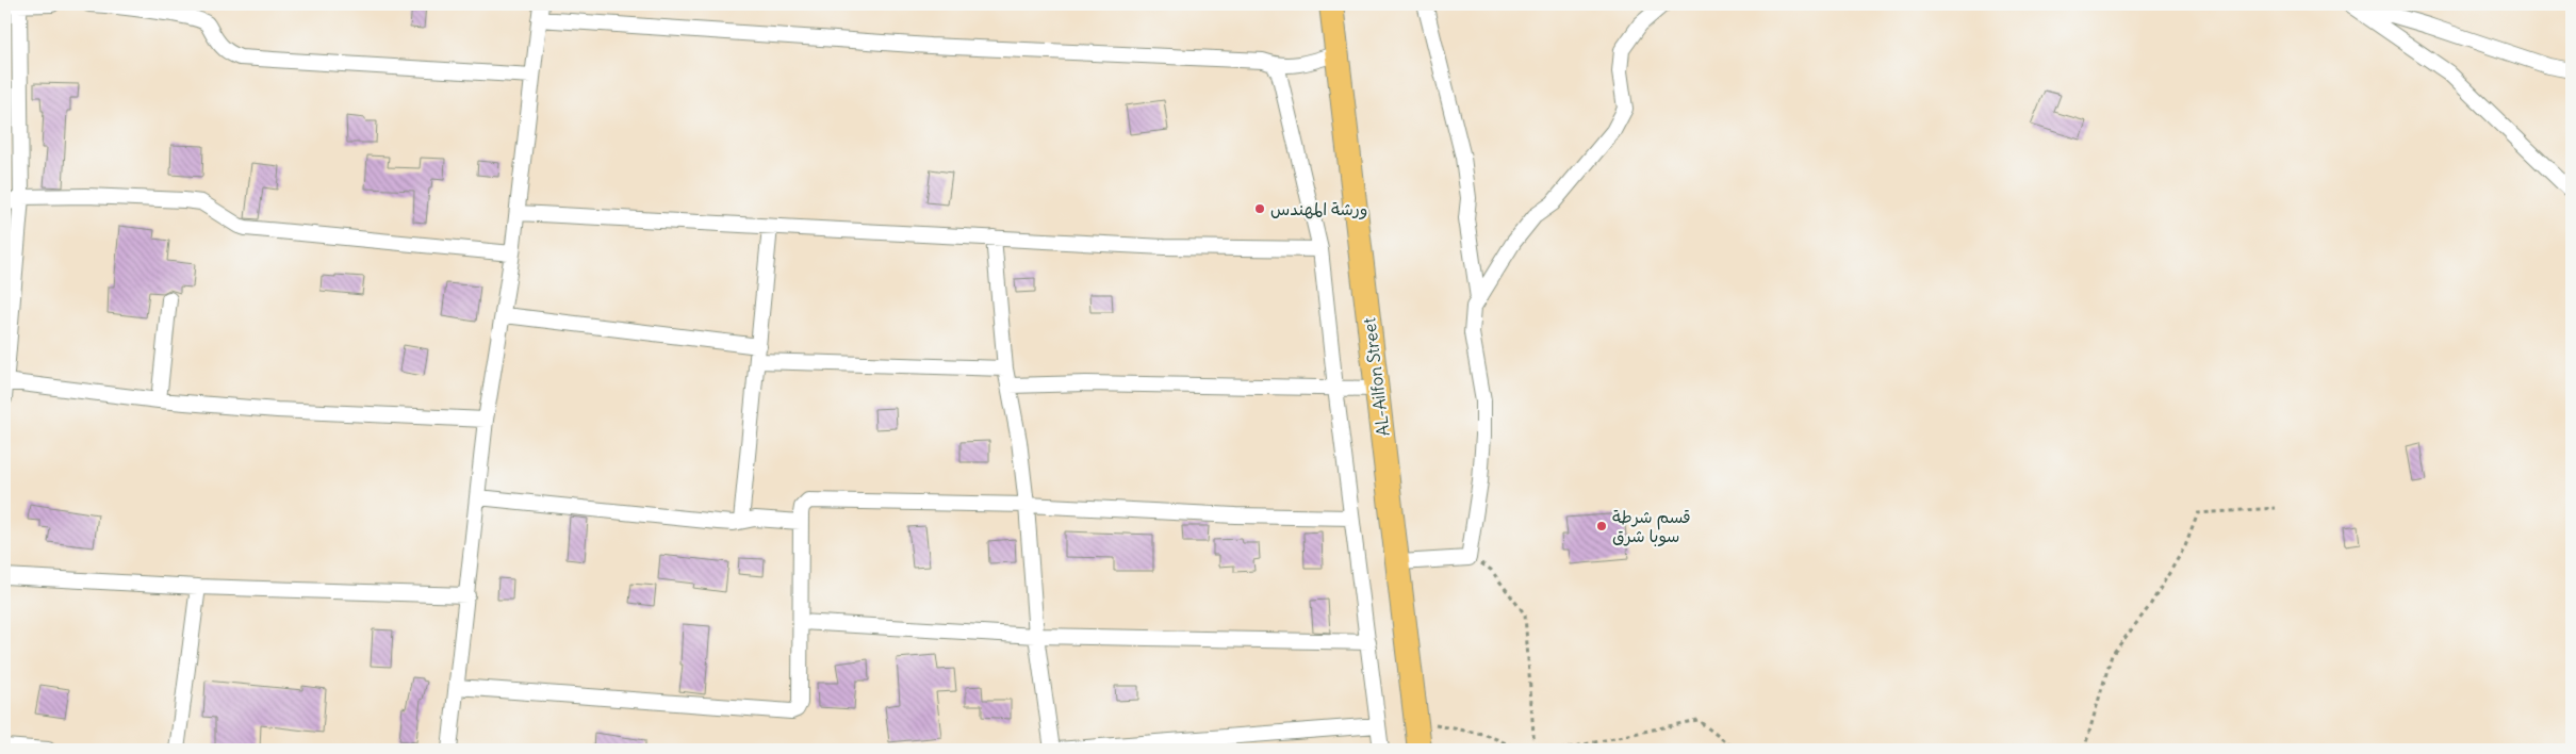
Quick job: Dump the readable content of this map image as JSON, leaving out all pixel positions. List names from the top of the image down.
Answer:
{
  "streets": {
    "highway": ["AL-Ailfon Street"]
  },
  "places": ["ورشة المهندس", "قسم شرطة سوبا شرق"]
}
